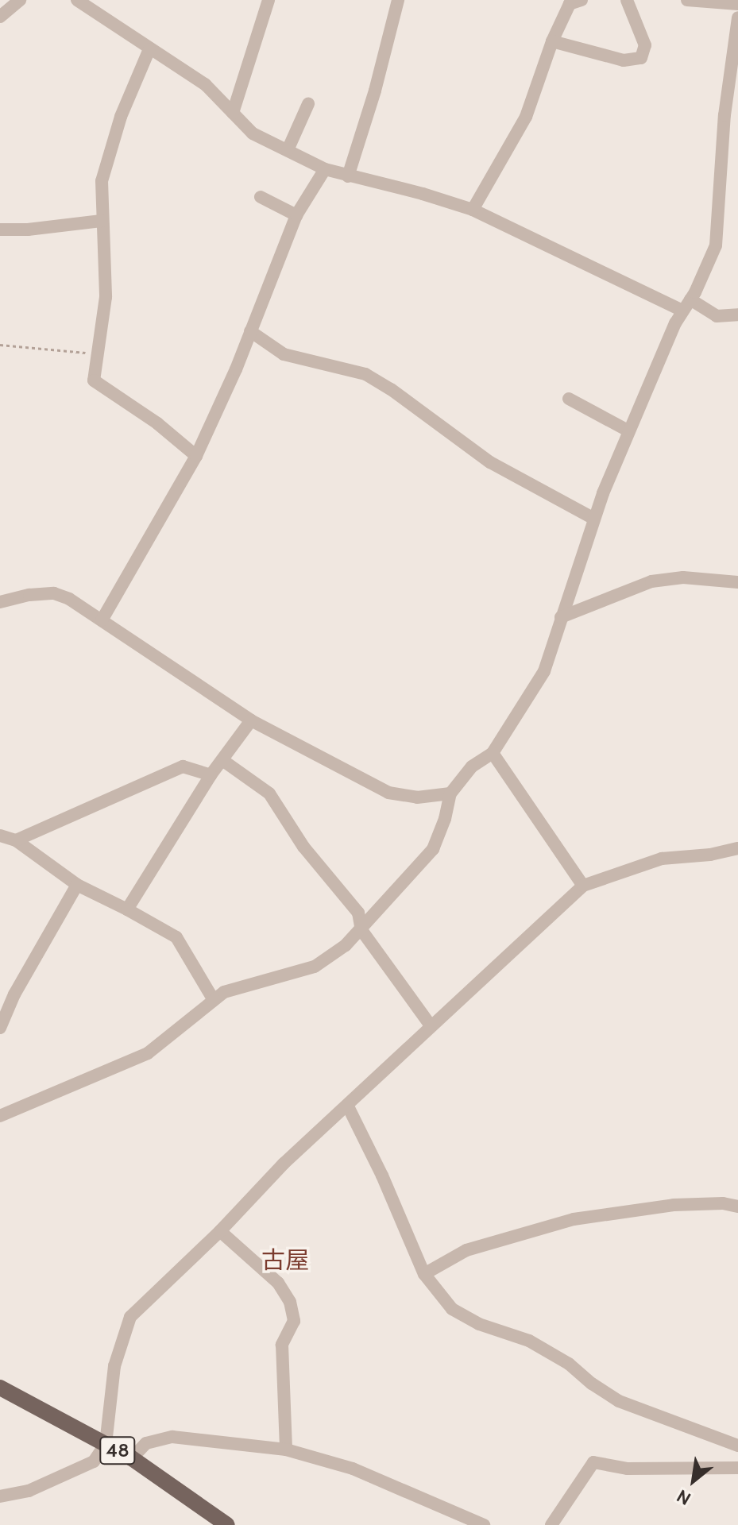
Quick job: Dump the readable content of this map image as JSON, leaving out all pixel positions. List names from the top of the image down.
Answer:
{
  "streets": {
    "main road": ["48"]
  },
  "districts": ["古屋"],
  "north": "bottom left"
}
